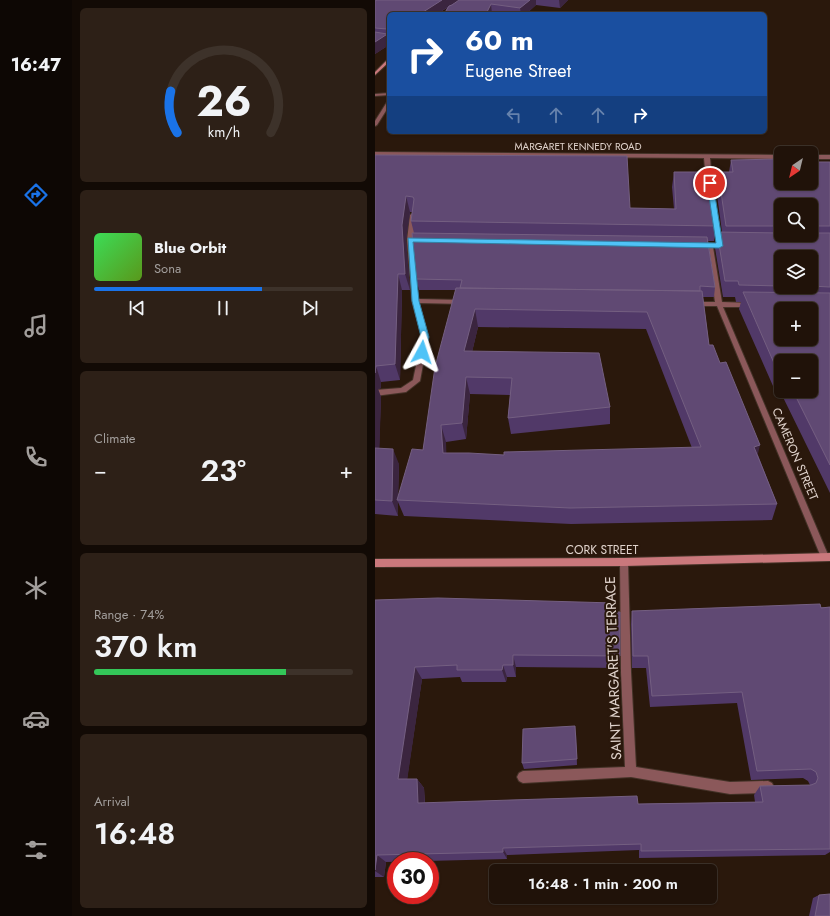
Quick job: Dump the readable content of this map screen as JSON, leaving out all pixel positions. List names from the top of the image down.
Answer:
{
  "streets": {
    "main road": ["CORK STREET"],
    "street": ["MARGARET KENNEDY ROAD", "CAMERON STREET", "SAINT MARGARET'S TERRACE"]
  },
  "crossings": [
    ["CAMERON STREET", "CORK STREET"],
    ["CORK STREET", "SAINT MARGARET'S TERRACE"]
  ],
  "north": "bottom left",
  "page": {
    "tabs": "16:47",
    "turn": ["60 m", "Eugene Street"],
    "map_buttons": ["+", "−"],
    "song": ["Blue Orbit", "Sona"],
    "tile": [
      "Climate",
      ["Range · 74%", "370 km"],
      ["Arrival", "16:48"]
    ],
    "heat": ["−", "23°", "+"],
    "limit": "30",
    "trip": "16:48 · 1 min · 200 m",
    "gauge": ["26", "km/h"]
  }
}
